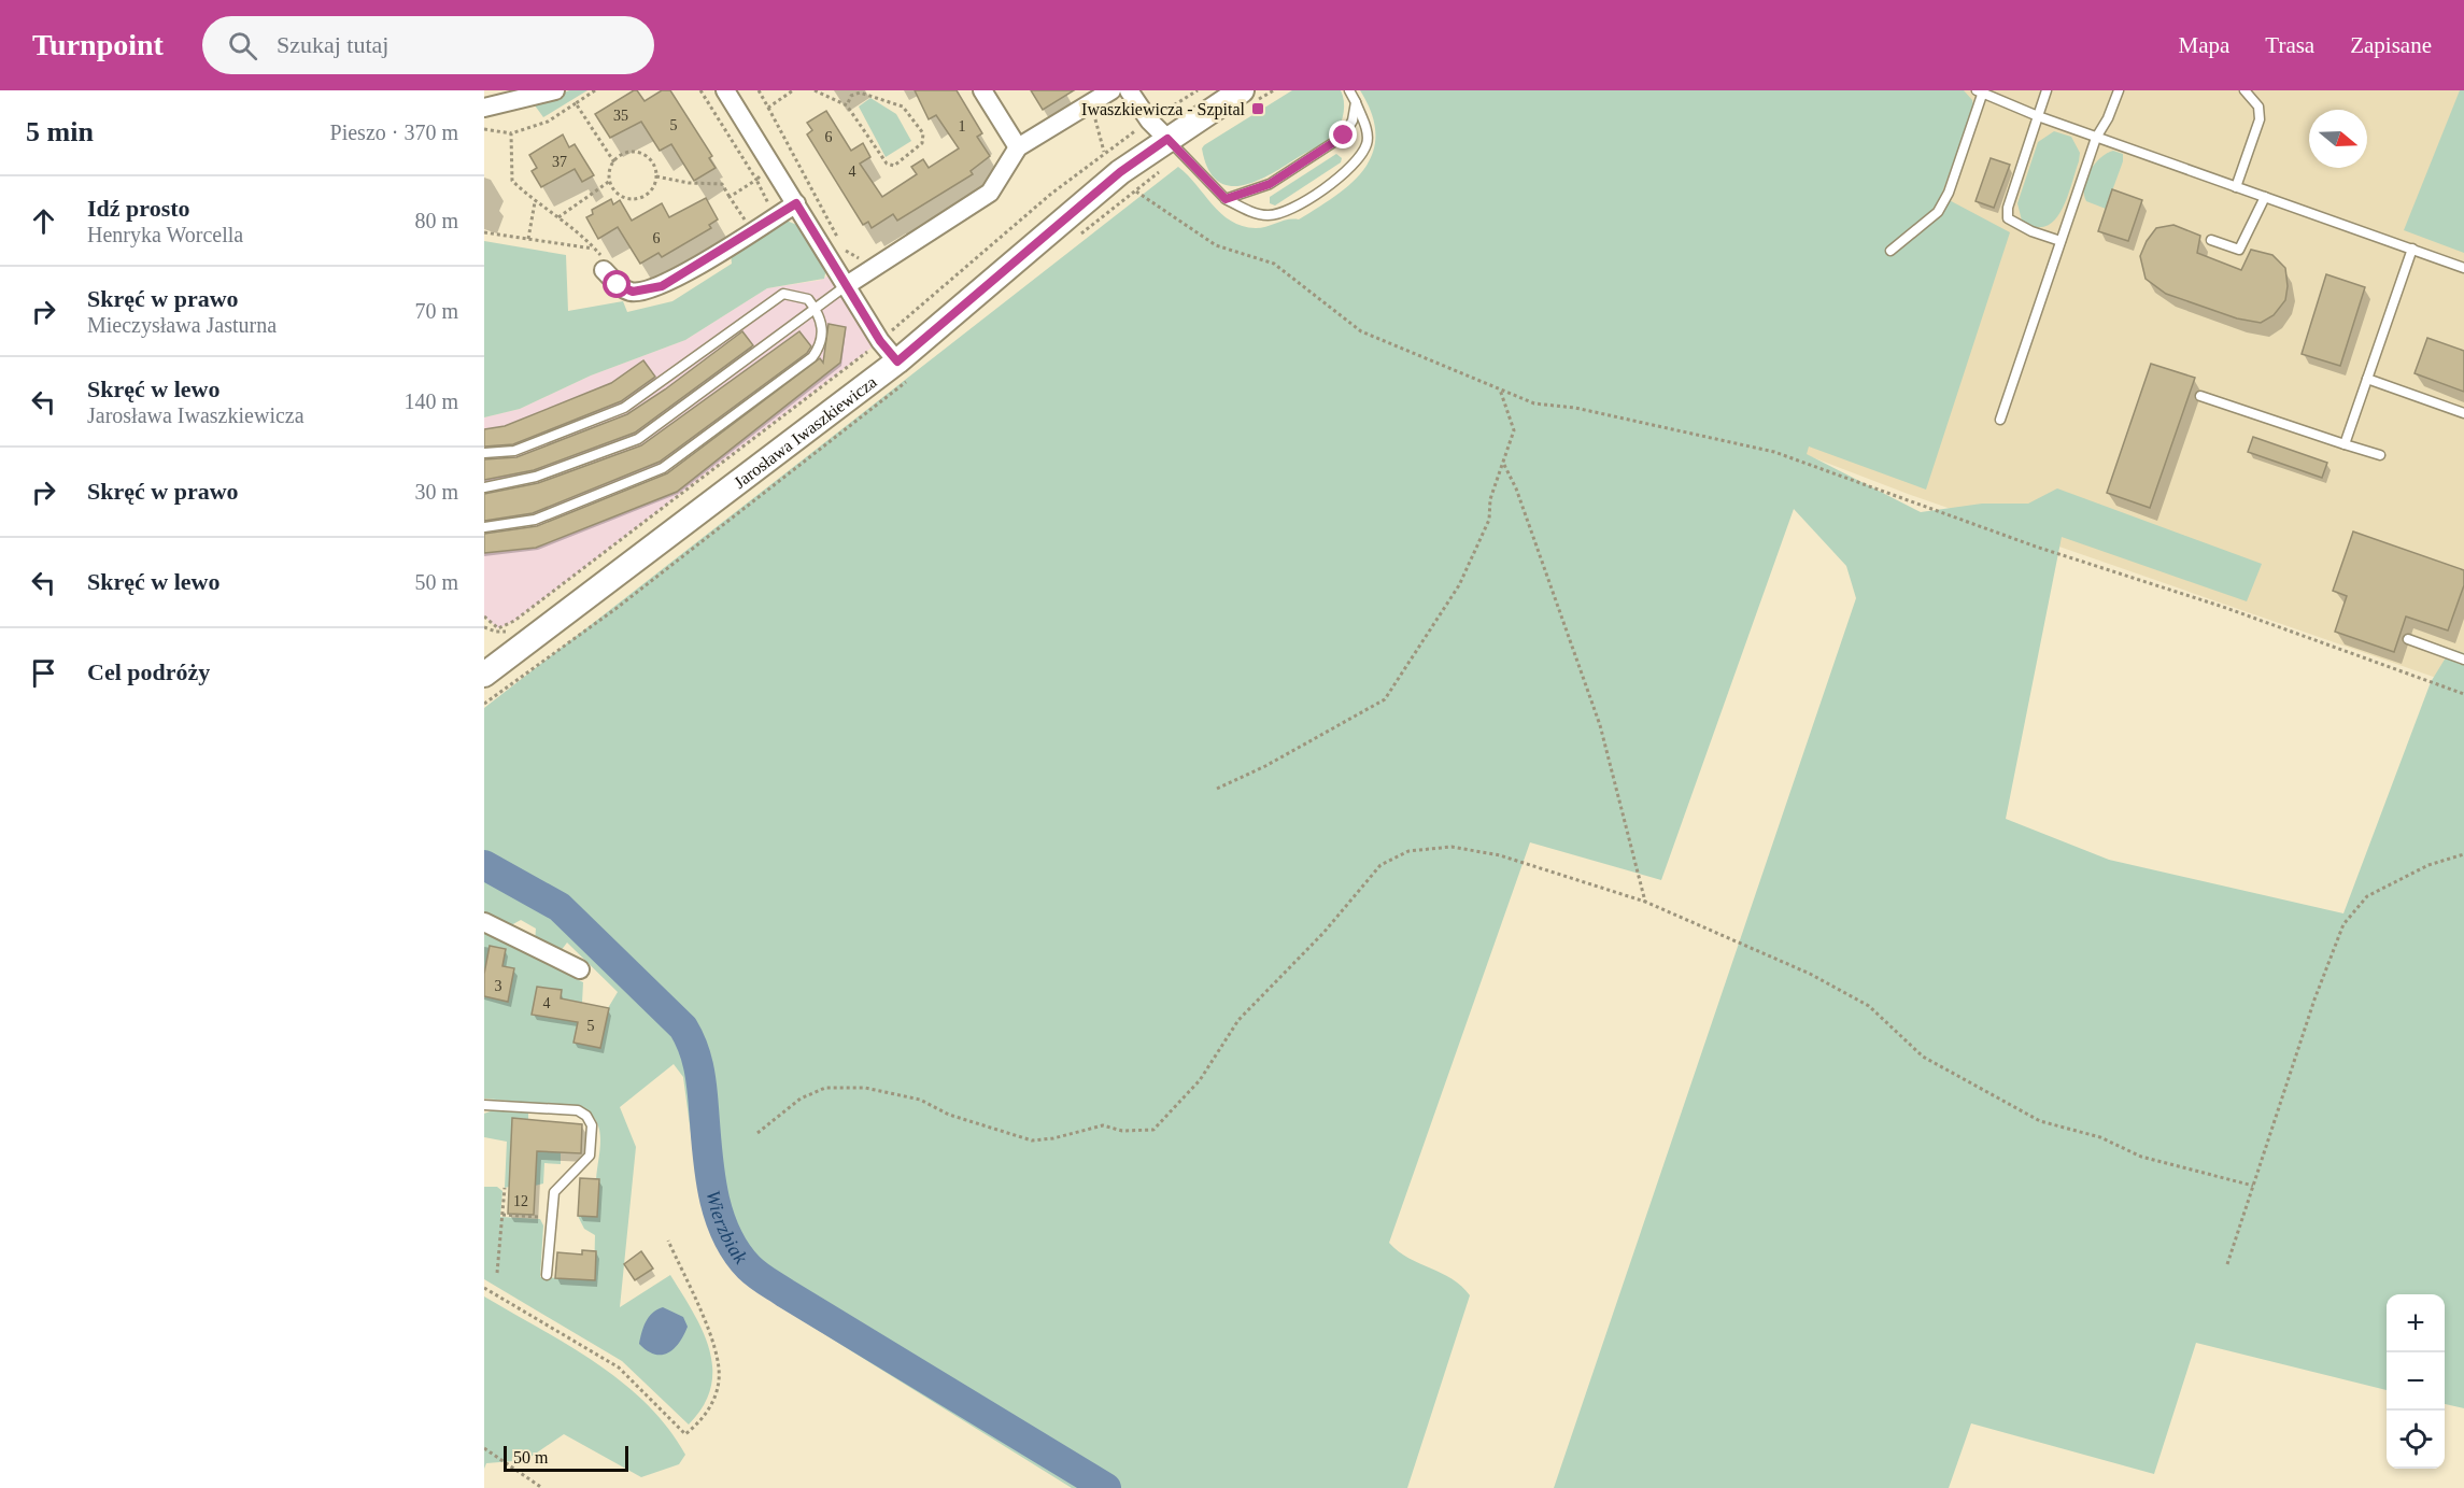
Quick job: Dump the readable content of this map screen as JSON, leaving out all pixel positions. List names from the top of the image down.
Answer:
{
  "streets": {
    "street": ["Jarosława Iwaszkiewicza"]
  },
  "water": ["Wierzbiak"],
  "places": {
    "transit": ["Iwaszkiewicza - Szpital"]
  },
  "house_numbers": [
    "35",
    "5",
    "1",
    "6",
    "37",
    "4",
    "6",
    "3",
    "4",
    "5",
    "12"
  ],
  "scale_bar": "50 m",
  "north": "right",
  "page": {
    "header": "Turnpoint",
    "search": "Szukaj tutaj",
    "nav": ["Mapa", "Trasa", "Zapisane"],
    "heading": ["5 min", "Pieszo · 370 m"],
    "list": [
      ["Idź prosto", "Henryka Worcella", "80 m"],
      ["Skręć w prawo", "Mieczysława Jasturna", "70 m"],
      ["Skręć w lewo", "Jarosława Iwaszkiewicza", "140 m"],
      ["Skręć w prawo", "30 m"],
      ["Skręć w lewo", "50 m"],
      "Cel podróży"
    ],
    "map_buttons": ["+", "−"],
    "scale": "50 m"
  }
}
